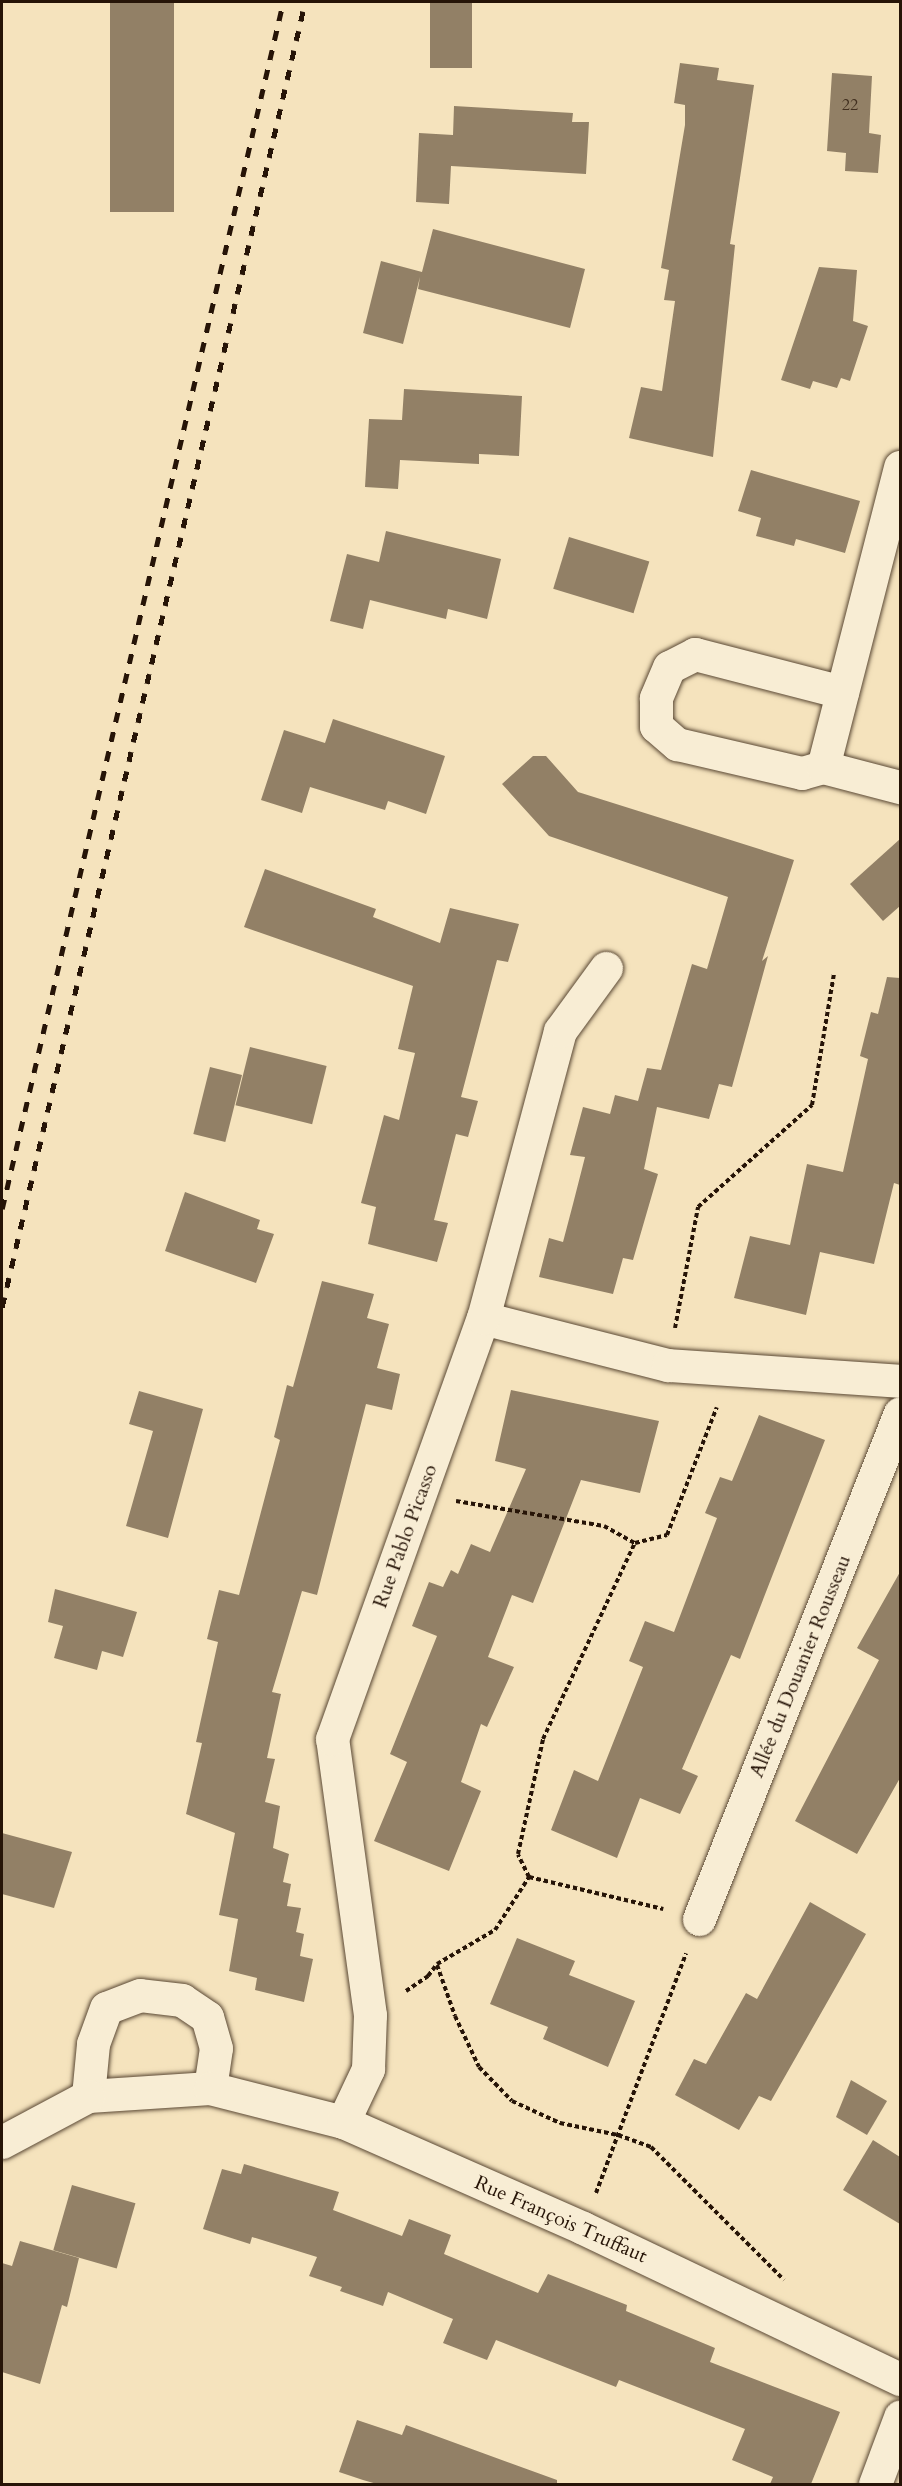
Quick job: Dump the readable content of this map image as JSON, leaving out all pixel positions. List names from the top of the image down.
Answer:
{
  "streets": {
    "street": ["Rue Pablo Picasso", "Allée du Douanier Rousseau", "Rue François Truffaut"]
  },
  "crossings": [
    ["Rue Pablo Picasso", "Rue François Truffaut"]
  ],
  "house_numbers": ["22"]
}
